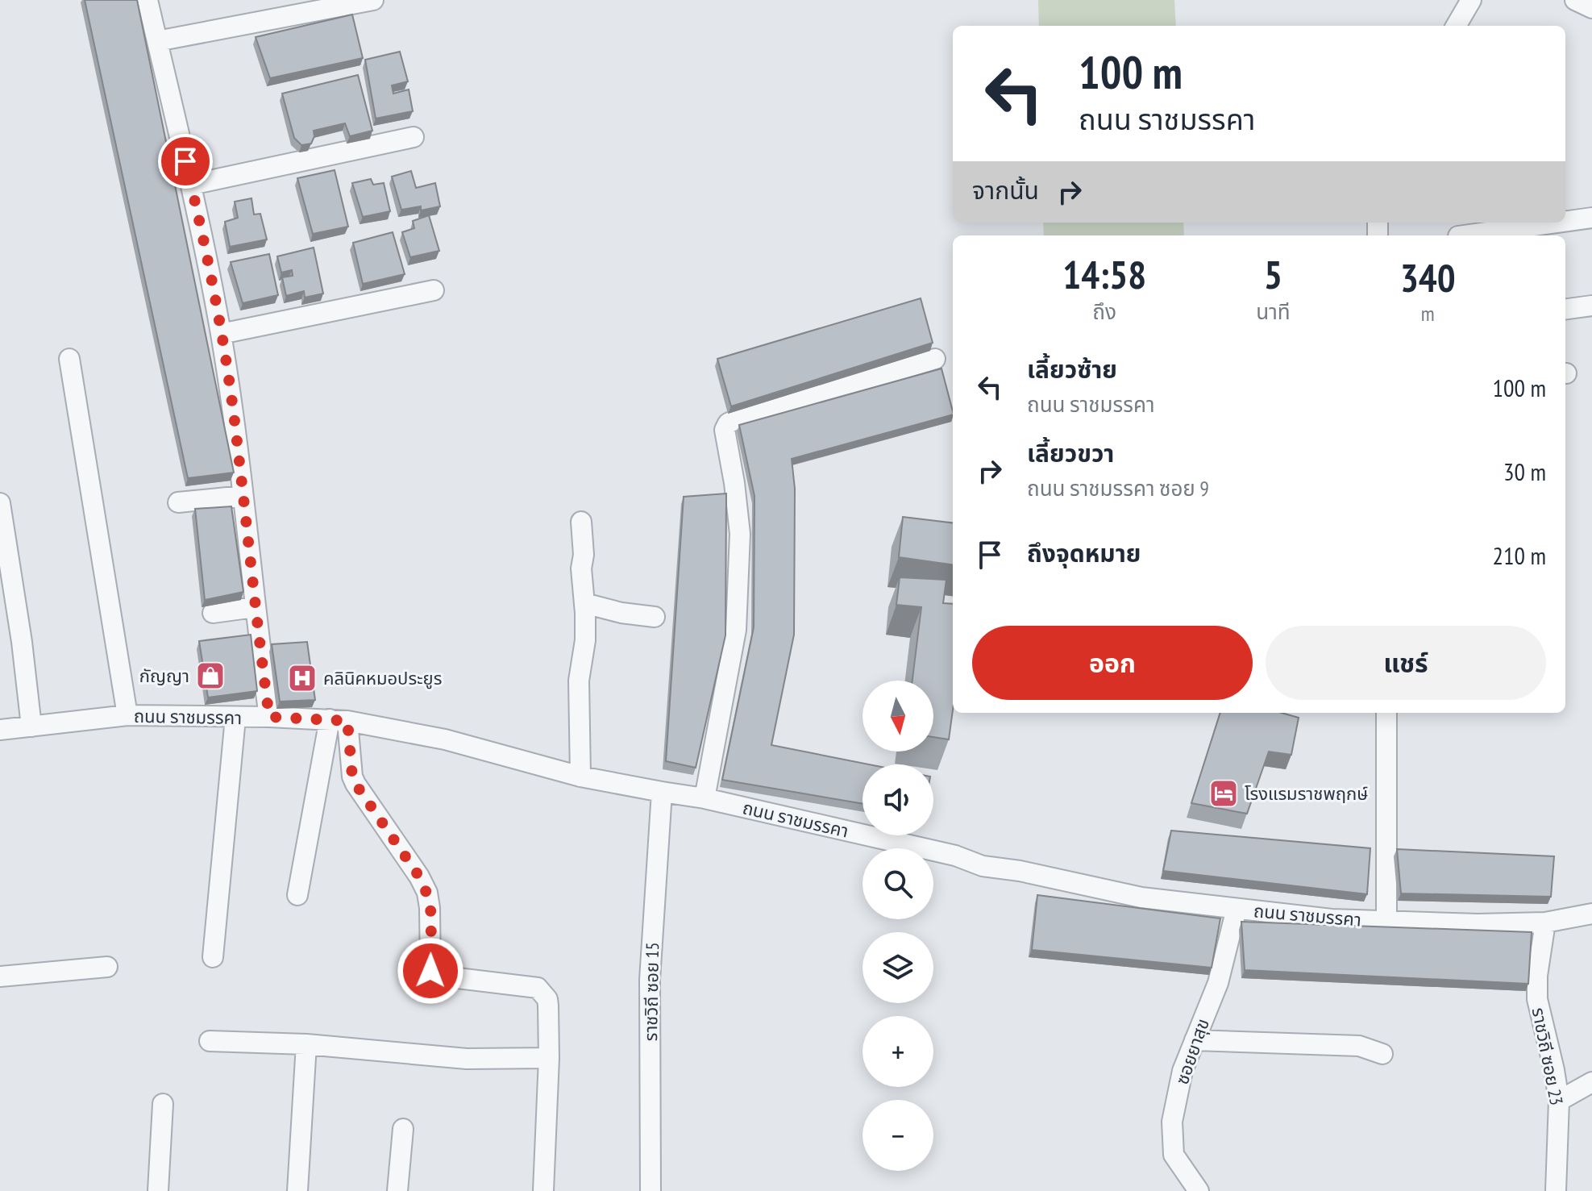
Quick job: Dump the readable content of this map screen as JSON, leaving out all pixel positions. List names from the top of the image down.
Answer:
{
  "streets": {
    "street": [
      "ถนน ราชมรรคา",
      "ราชวิถี ซอย 15",
      "ซอยยาสุข",
      "ราชวิถี ซอย 23"
    ]
  },
  "crossings": [
    ["ถนน ราชมรรคา", "ราชวิถี ซอย 15"],
    ["ถนน ราชมรรคา", "ซอยยาสุข"],
    ["ถนน ราชมรรคา", "ราชวิถี ซอย 23"]
  ],
  "places": {
    "shop": ["กัญญา"],
    "hospital": ["คลินิคหมอประยูร"],
    "hotel": ["โรงแรมราชพฤกษ์"]
  },
  "north": "bottom",
  "page": {
    "turn": ["100 m", "ถนน ราชมรรคา"],
    "then": "จากนั้น",
    "eta": [
      "14:58",
      "ถึง",
      "5",
      "นาที",
      "340",
      "m"
    ],
    "list": [
      {
        "name": "เลี้ยวซ้าย",
        "note": "ถนน ราชมรรคา",
        "value": "100 m"
      },
      {
        "name": "เลี้ยวขวา",
        "note": "ถนน ราชมรรคา ซอย 9",
        "value": "30 m"
      },
      {
        "name": "ถึงจุดหมาย",
        "value": "210 m"
      }
    ],
    "buttons": ["ออก", "แชร์"],
    "map_buttons": ["+", "−"]
  }
}
